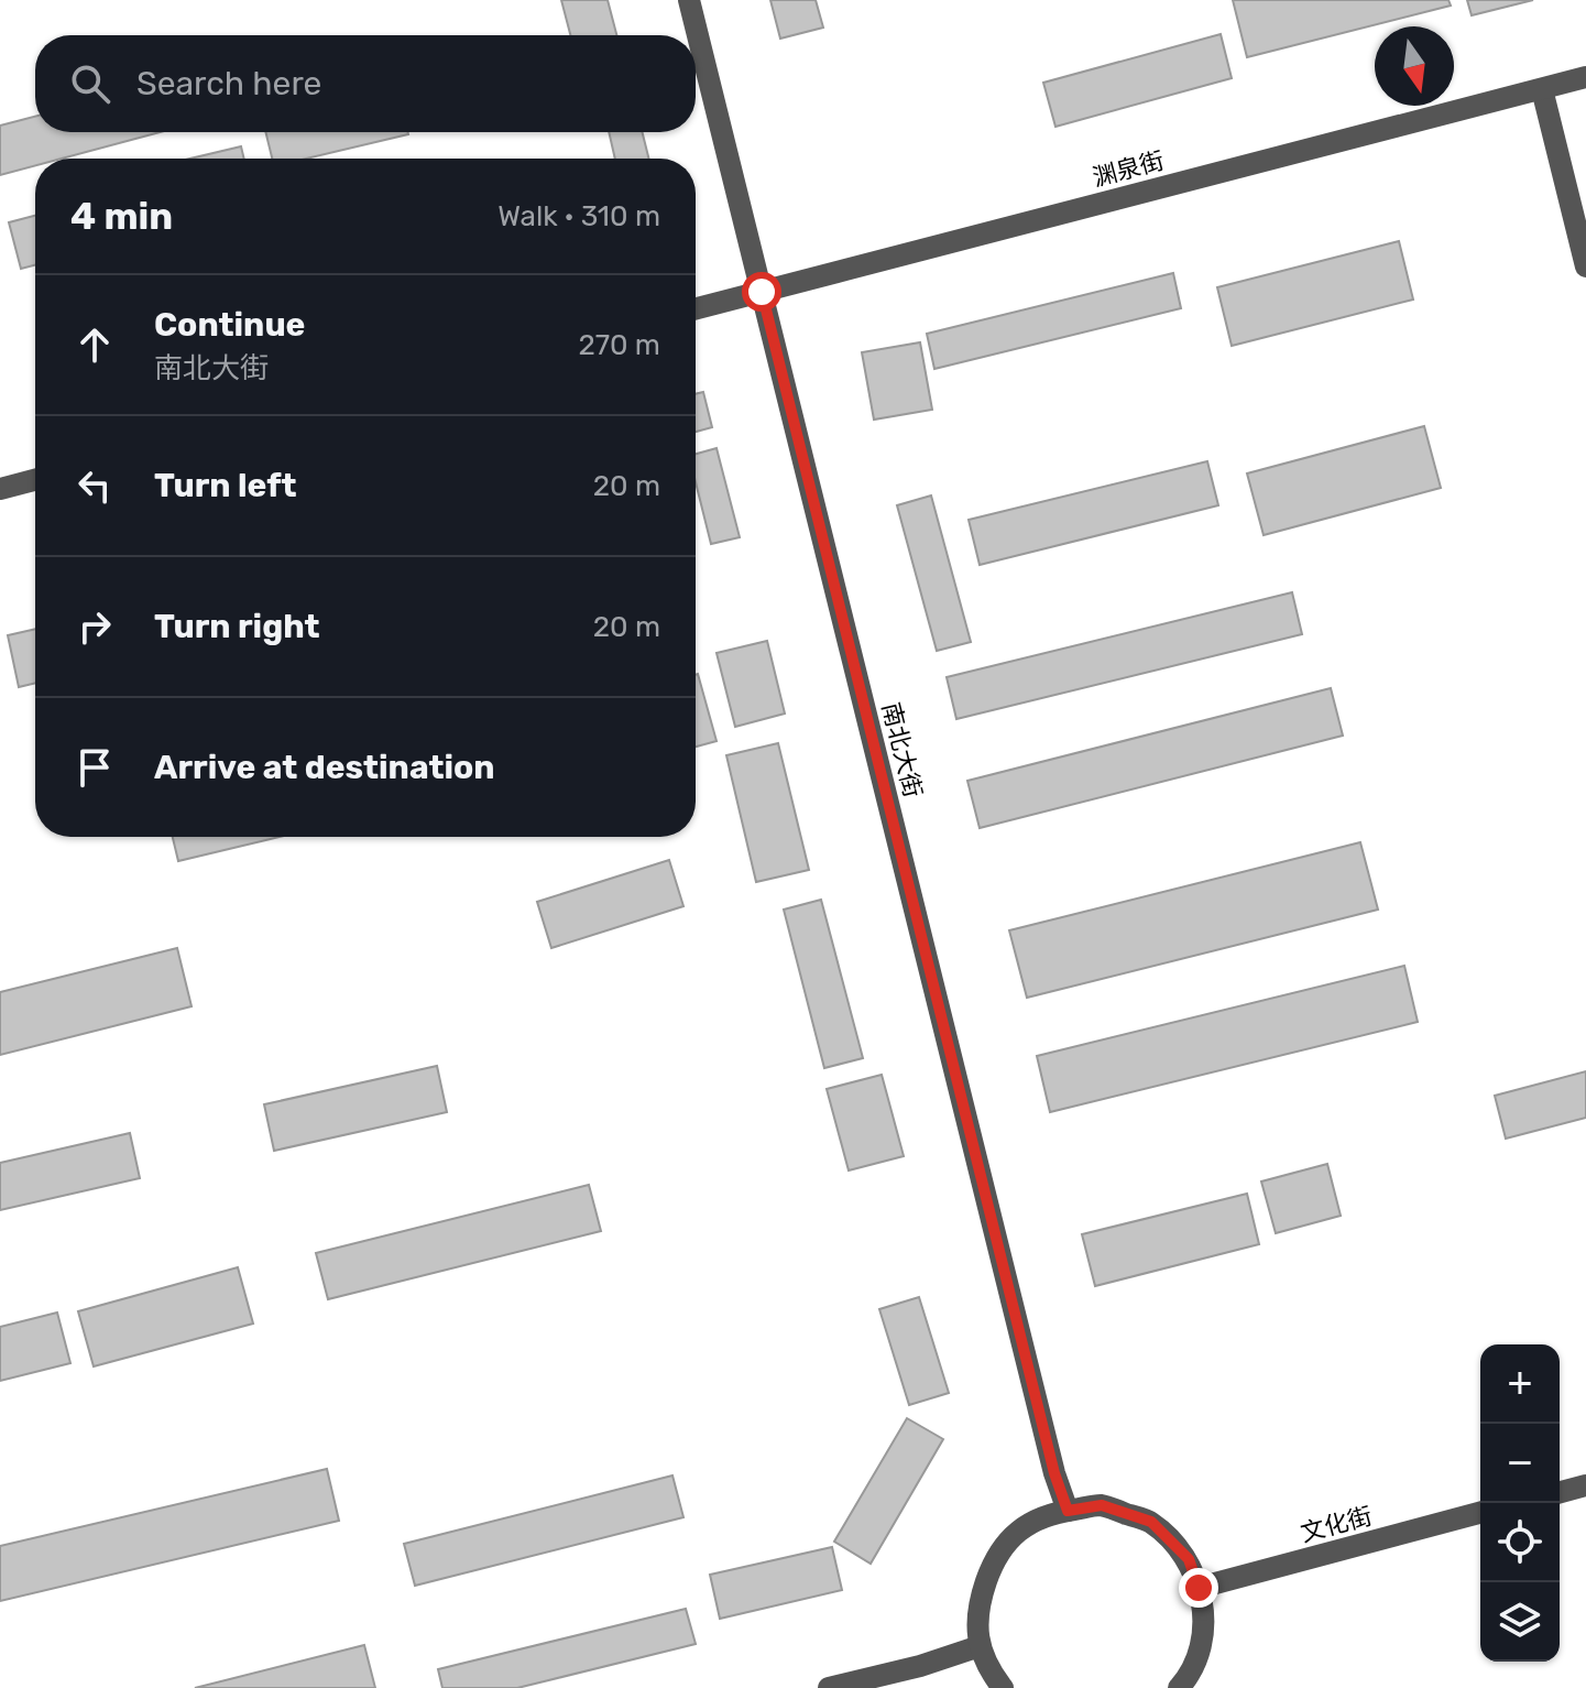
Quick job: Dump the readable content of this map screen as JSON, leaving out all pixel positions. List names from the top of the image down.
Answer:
{
  "streets": {
    "street": ["渊泉街", "南北大街", "文化街"]
  },
  "crossings": [
    ["渊泉街", "南北大街"]
  ],
  "north": "bottom",
  "page": {
    "search": "Search here",
    "heading": ["4 min", "Walk · 310 m"],
    "list": [
      ["Continue", "南北大街", "270 m"],
      ["Turn left", "20 m"],
      ["Turn right", "20 m"],
      "Arrive at destination"
    ],
    "map_buttons": ["+", "−"]
  }
}
